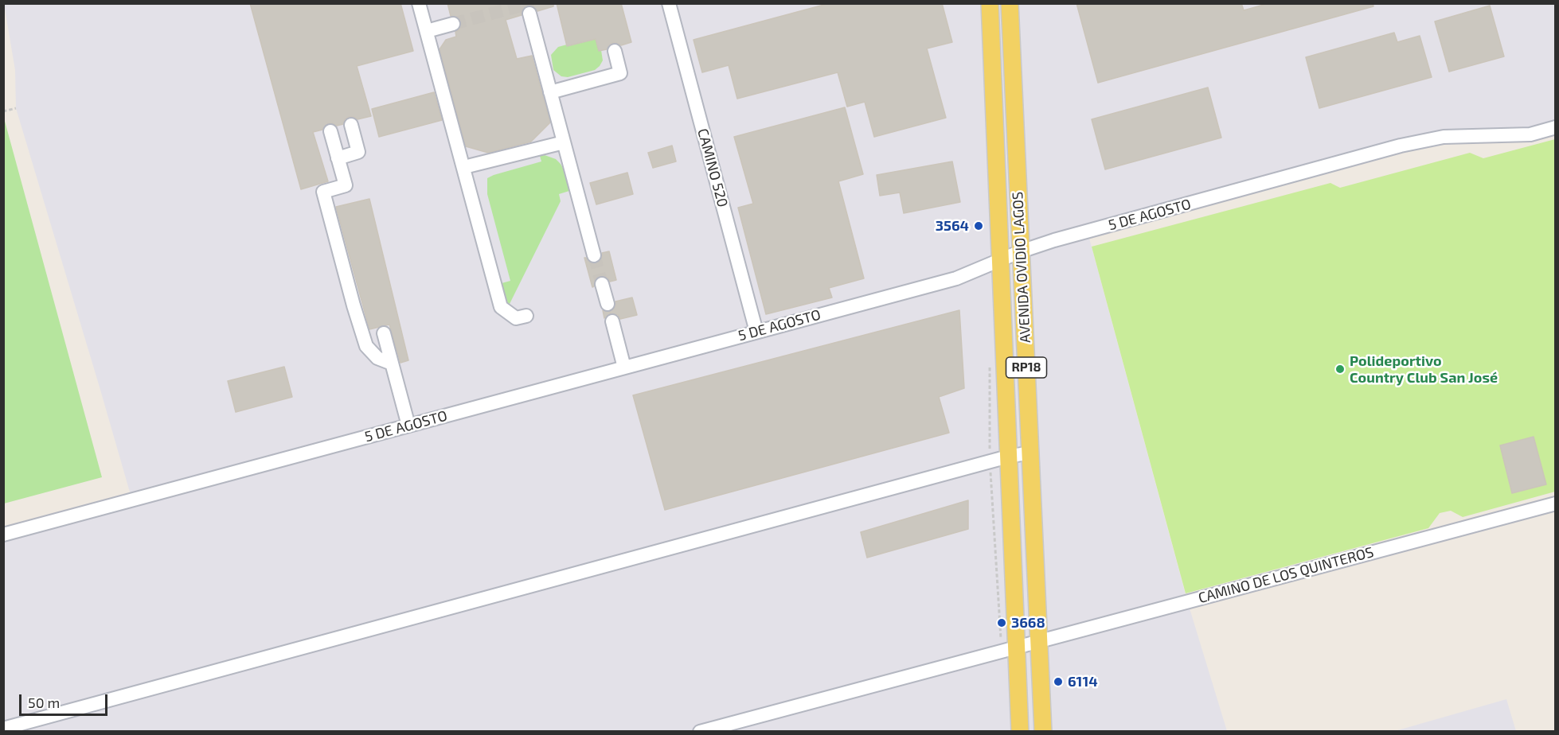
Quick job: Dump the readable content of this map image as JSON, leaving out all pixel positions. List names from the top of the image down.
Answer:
{
  "streets": {
    "main road": ["AVENIDA OVIDIO LAGOS", "RP18"],
    "street": ["CAMINO 520", "5 DE AGOSTO", "CAMINO DE LOS QUINTEROS"]
  },
  "crossings": [
    ["CAMINO 520", "5 DE AGOSTO"],
    ["5 DE AGOSTO", "AVENIDA OVIDIO LAGOS"],
    ["AVENIDA OVIDIO LAGOS", "CAMINO DE LOS QUINTEROS"]
  ],
  "places": [
    "3564",
    "Polideportivo Country Club San José",
    "3668",
    "6114"
  ],
  "scale_bar": "50 m"
}
